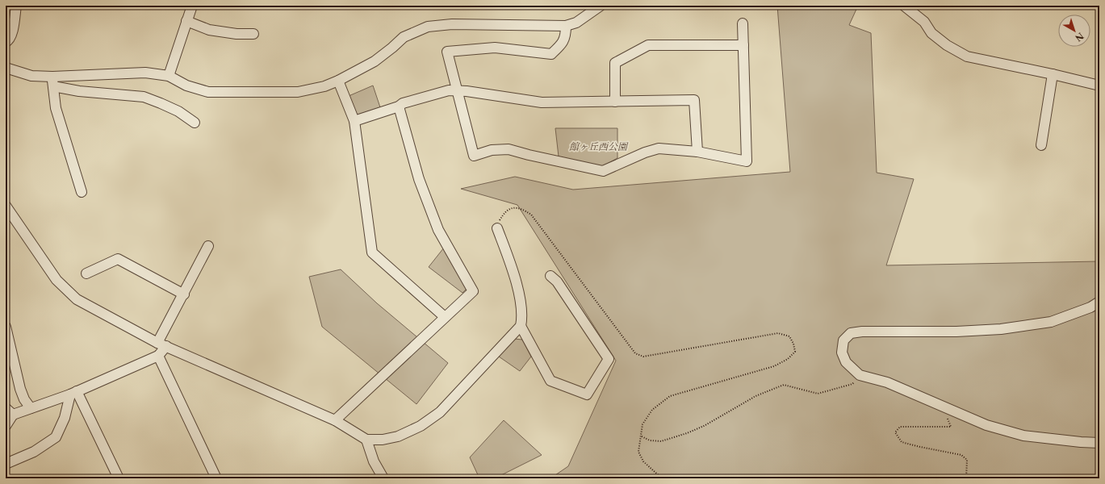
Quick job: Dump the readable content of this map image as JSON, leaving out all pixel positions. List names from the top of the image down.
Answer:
{
  "parks": ["館ヶ丘西公園"],
  "north": "bottom right"
}
